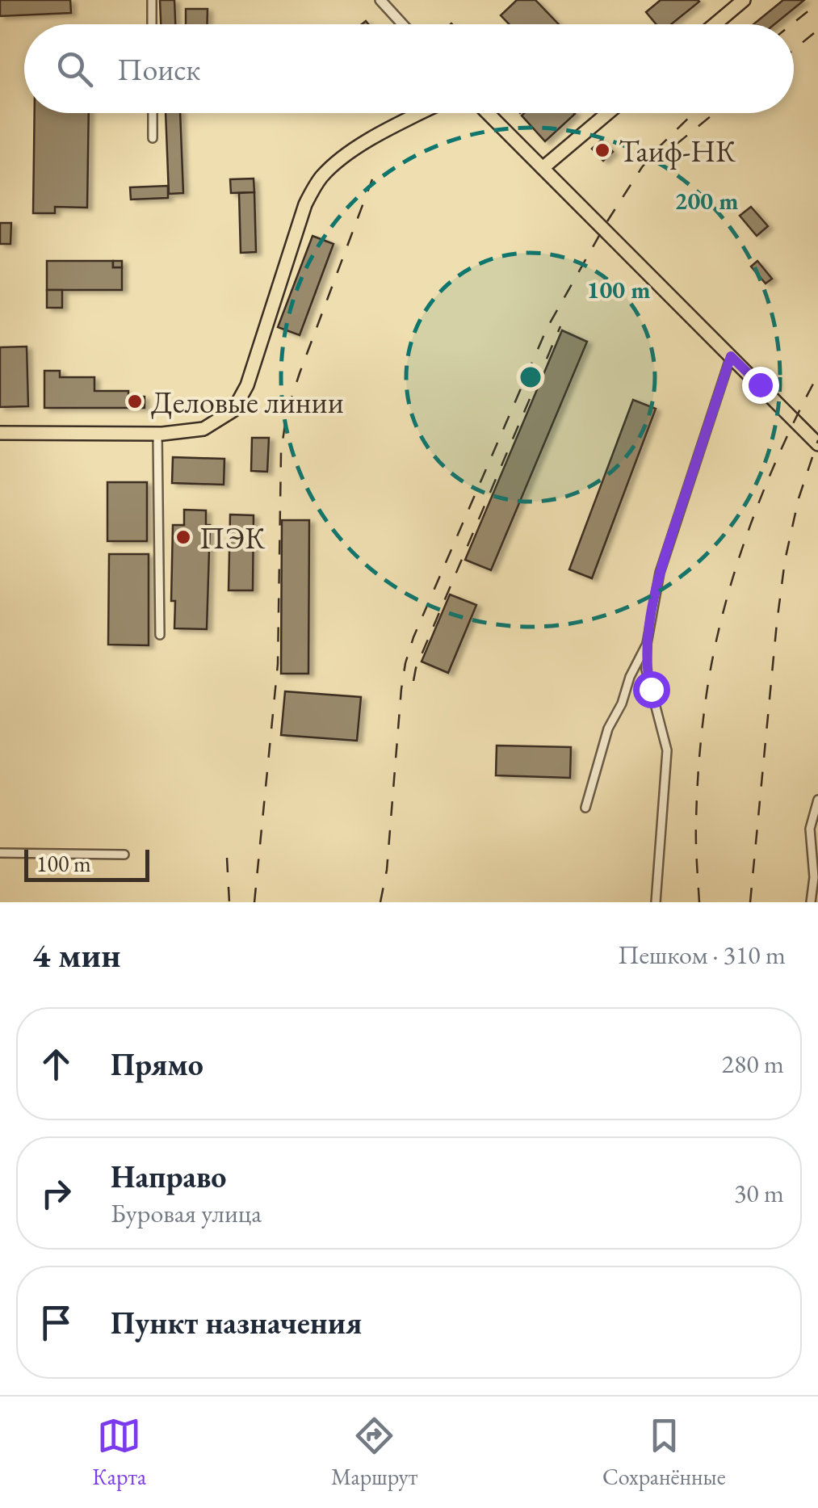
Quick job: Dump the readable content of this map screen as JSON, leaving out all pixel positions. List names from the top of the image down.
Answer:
{
  "places": ["Таиф-НК", "Деловые линии", "ПЭК"],
  "scale_bar": "100 m",
  "page": {
    "search": "Поиск",
    "scale": "100 m",
    "heading": ["4 мин", "Пешком · 310 m"],
    "list": [
      ["Прямо", "280 m"],
      ["Направо", "Буровая улица", "30 m"],
      "Пункт назначения"
    ],
    "nav": ["Карта", "Маршрут", "Сохранённые"]
  },
  "rings": ["200 m", "100 m"]
}
